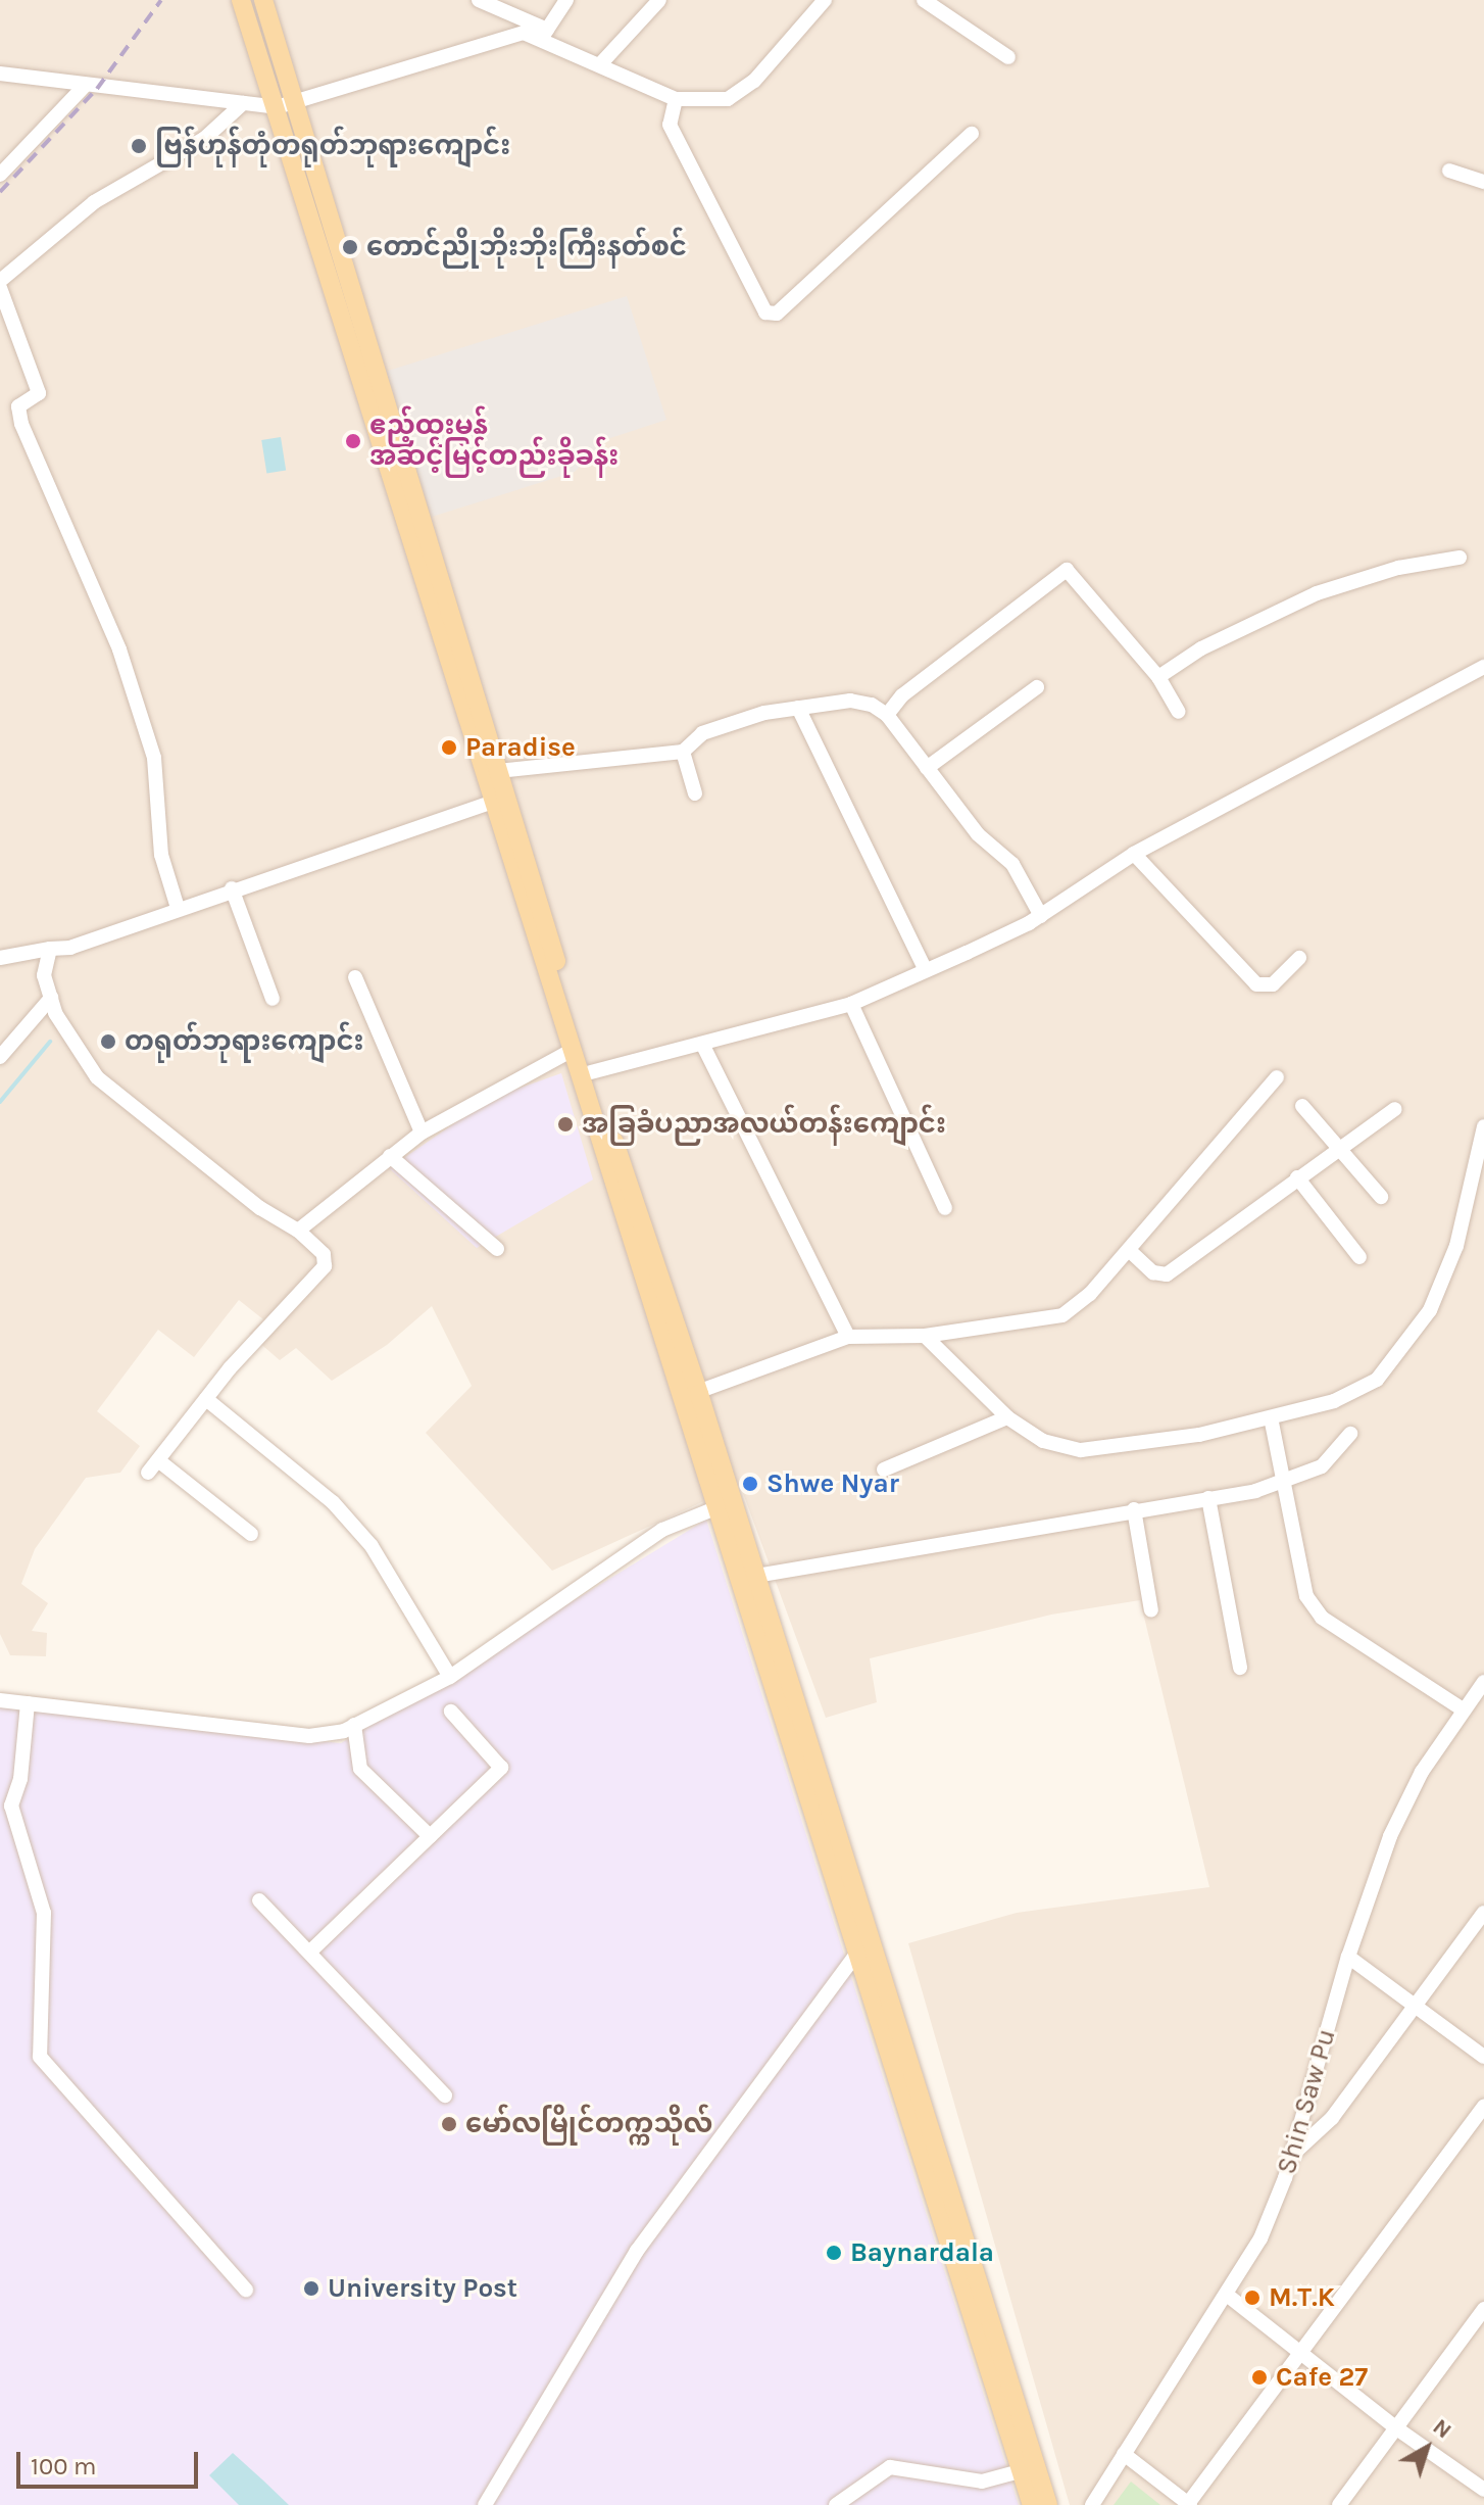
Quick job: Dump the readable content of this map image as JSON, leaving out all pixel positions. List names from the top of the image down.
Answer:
{
  "streets": {
    "street": ["Shin Saw Pu"]
  },
  "places": [
    "ဗြန်ဟုန်တုံတရုတ်ဘုရားကျောင်း",
    "တောင်ညိုဘိုးဘိုးကြီးနတ်စင်",
    "ဧည့်ထူးမွန် အဆင့်မြင့်တည်းခိုခန်း",
    "Paradise",
    "တရုတ်ဘုရားကျောင်း",
    "အခြခံပညာအလယ်တန်းကျောင်း",
    "Shwe Nyar",
    "မော်လမြိုင်တက္ကသိုလ်",
    "Baynardala",
    "University Post",
    "M.T.K",
    "Cafe 27"
  ],
  "scale_bar": "100 m",
  "north": "top right"
}
